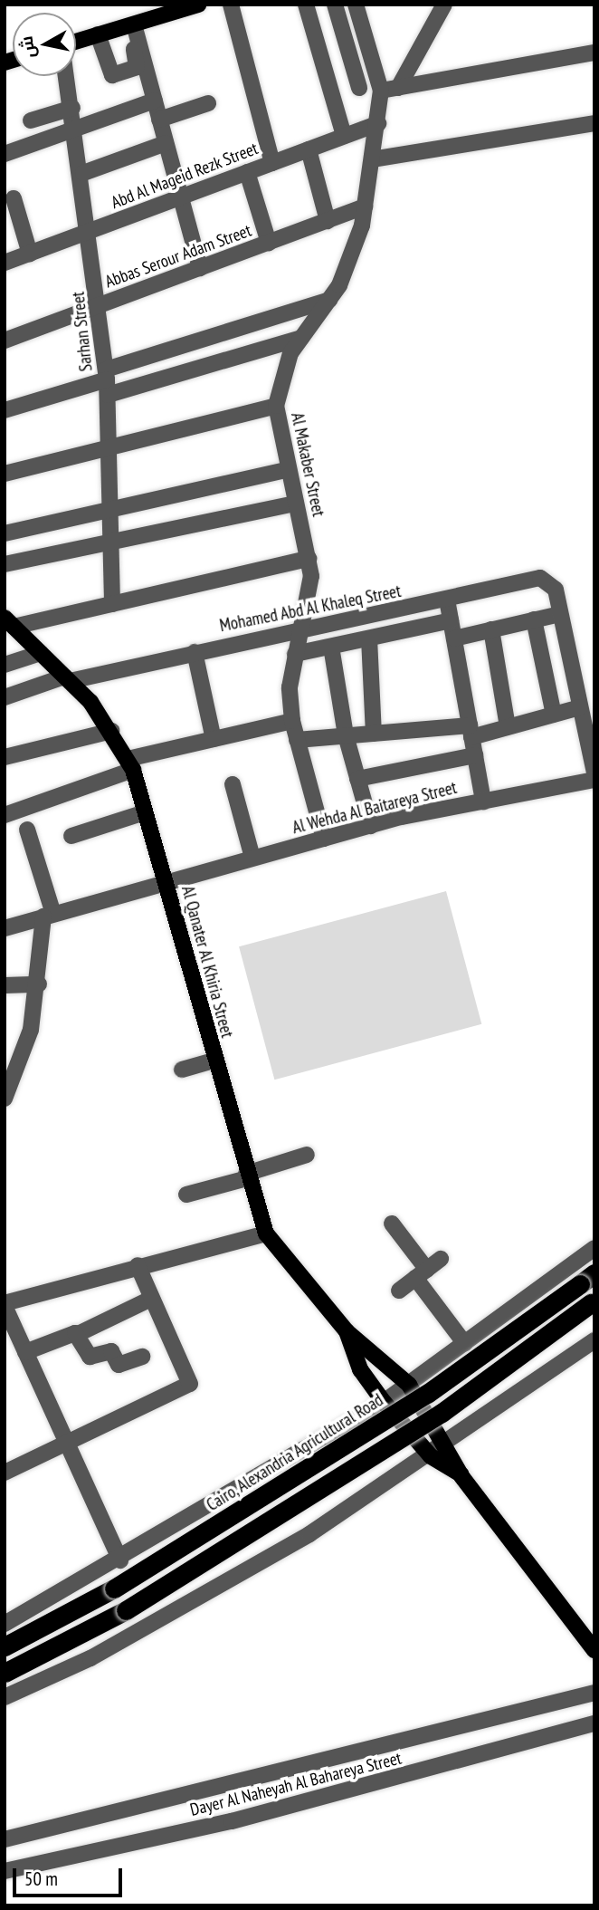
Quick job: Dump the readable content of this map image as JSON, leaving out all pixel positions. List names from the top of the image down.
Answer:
{
  "streets": {
    "highway": ["Cairo, Alexandria Agricultural Road"],
    "main road": ["Al Qanater Al Khiria Street"],
    "street": [
      "Abd Al Mageid Rezk Street",
      "Abbas Serour Adam Street",
      "Sarhan Street",
      "Al Makaber Street",
      "Mohamed Abd Al Khaleq Street",
      "Al Wehda Al Baitareya Street",
      "Dayer Al Naheyah Al Bahareya Street"
    ]
  },
  "crossings": [
    ["Abd Al Mageid Rezk Street", "Sarhan Street"],
    ["Abd Al Mageid Rezk Street", "Al Makaber Street"],
    ["Abbas Serour Adam Street", "Sarhan Street"],
    ["Abbas Serour Adam Street", "Al Makaber Street"],
    ["Al Makaber Street", "Mohamed Abd Al Khaleq Street"],
    ["Al Makaber Street", "Al Wehda Al Baitareya Street"],
    ["Mohamed Abd Al Khaleq Street", "Al Qanater Al Khiria Street"],
    ["Al Wehda Al Baitareya Street", "Al Qanater Al Khiria Street"]
  ],
  "scale_bar": "50 m",
  "north": "left"
}
